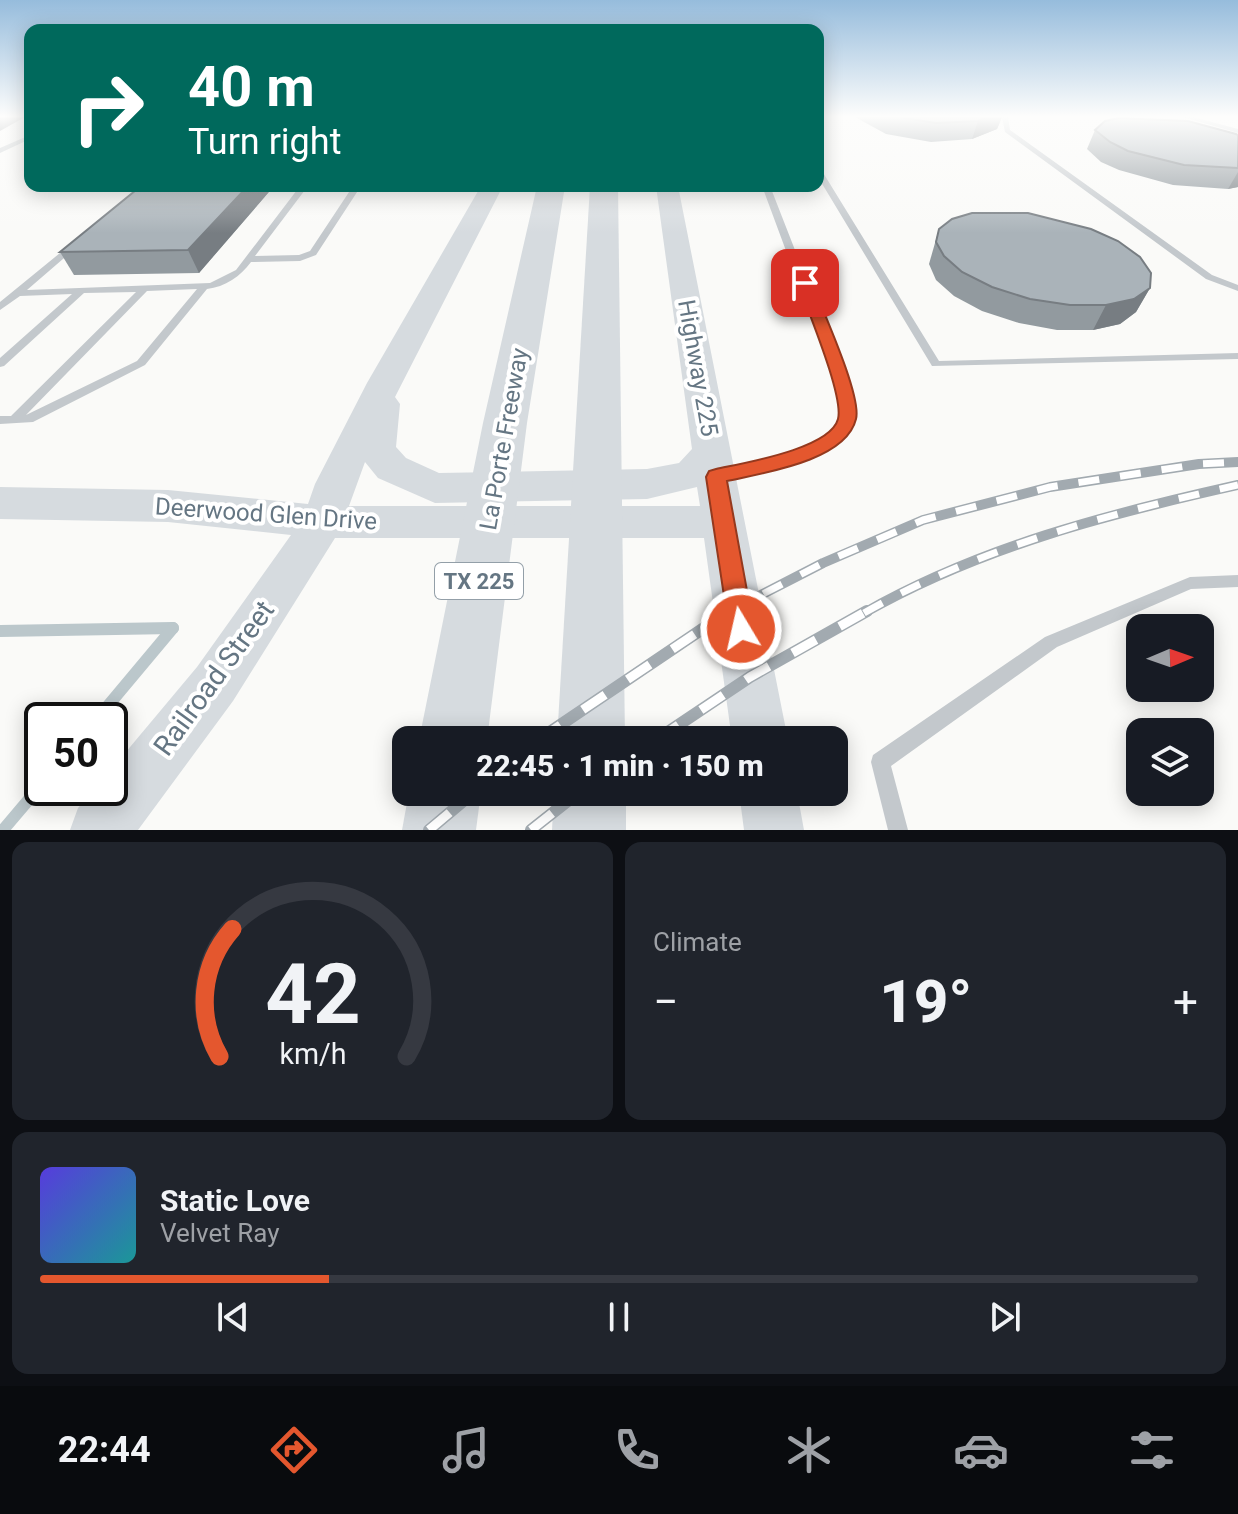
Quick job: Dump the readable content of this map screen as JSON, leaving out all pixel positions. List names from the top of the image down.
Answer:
{
  "streets": {
    "highway": ["La Porte Freeway", "TX 225"],
    "main road": ["Highway 225", "Deerwood Glen Drive", "Railroad Street"]
  },
  "crossings": [
    ["Highway 225", "Deerwood Glen Drive"],
    ["Deerwood Glen Drive", "Railroad Street"]
  ],
  "north": "right",
  "page": {
    "turn": ["40 m", "Turn right"],
    "limit": "50",
    "trip": "22:45 · 1 min · 150 m",
    "tile": "Climate",
    "heat": ["−", "19°", "+"],
    "song": ["Static Love", "Velvet Ray"],
    "tabs": "22:44",
    "gauge": ["42", "km/h"]
  }
}
